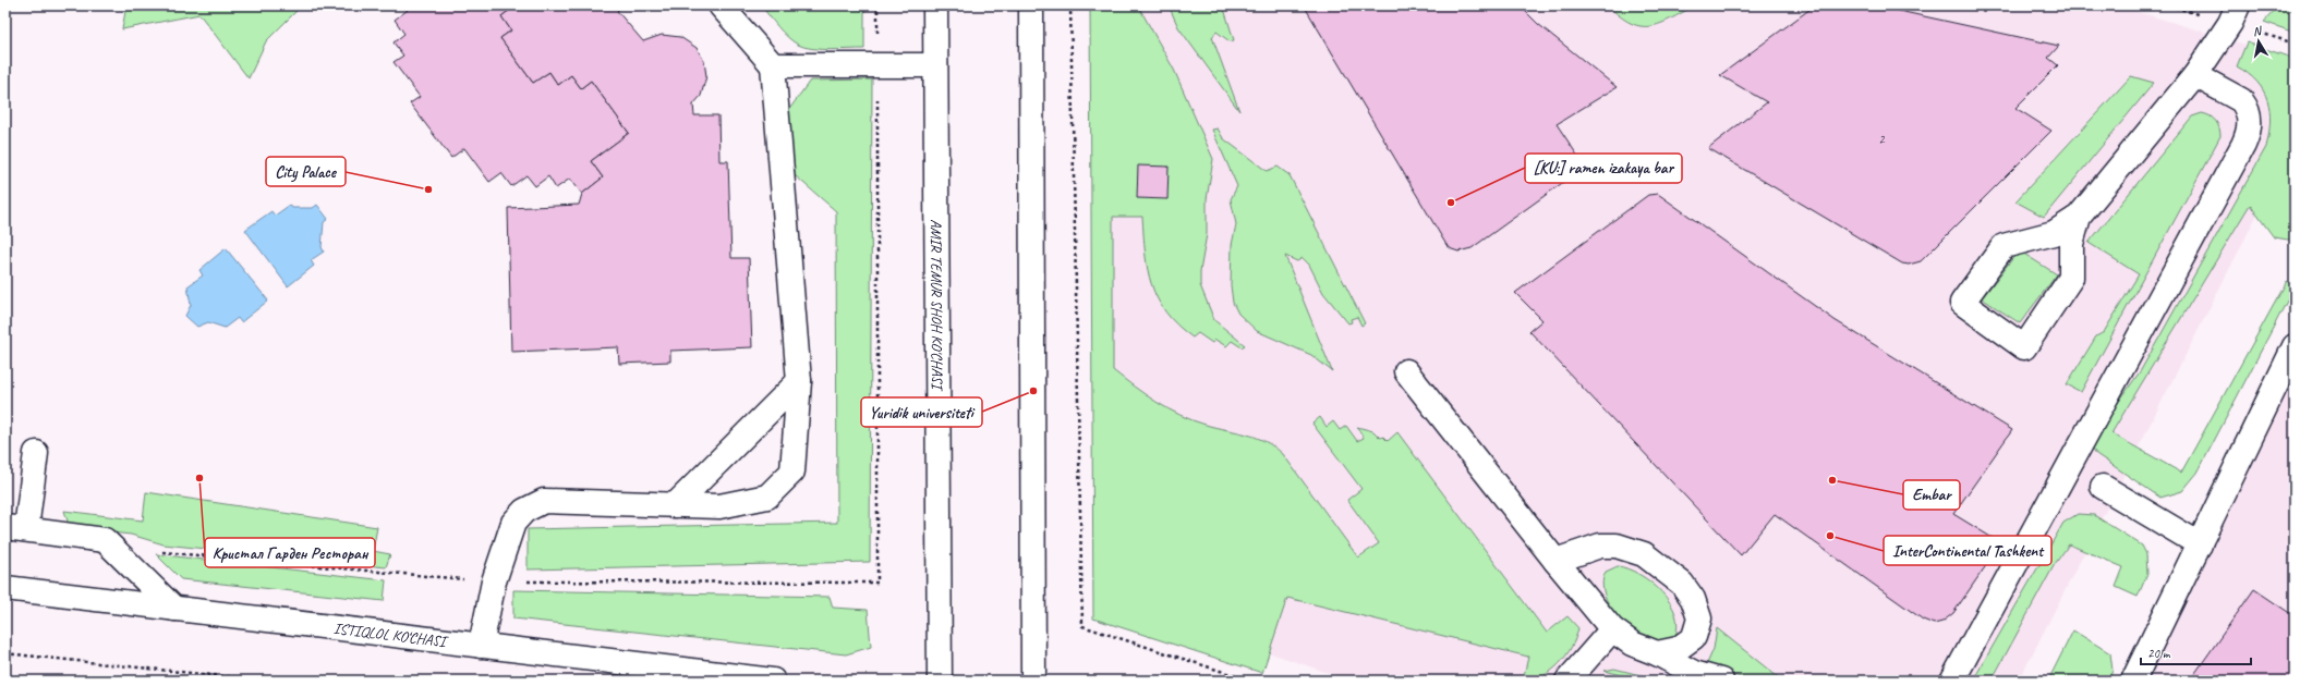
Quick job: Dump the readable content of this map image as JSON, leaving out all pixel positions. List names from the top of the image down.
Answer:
{
  "streets": {
    "main road": ["AMIR TEMUR SHOH KO'CHASI", "ISTIQLOL KO‘CHASI"]
  },
  "places": [
    "City Palace",
    "[KU:] ramen izakaya bar",
    "Yuridik universiteti",
    "Кристал Гарден Ресторан",
    "Embar",
    "InterContinental Tashkent"
  ],
  "house_numbers": ["2"],
  "scale_bar": "20 m",
  "north": "top"
}
